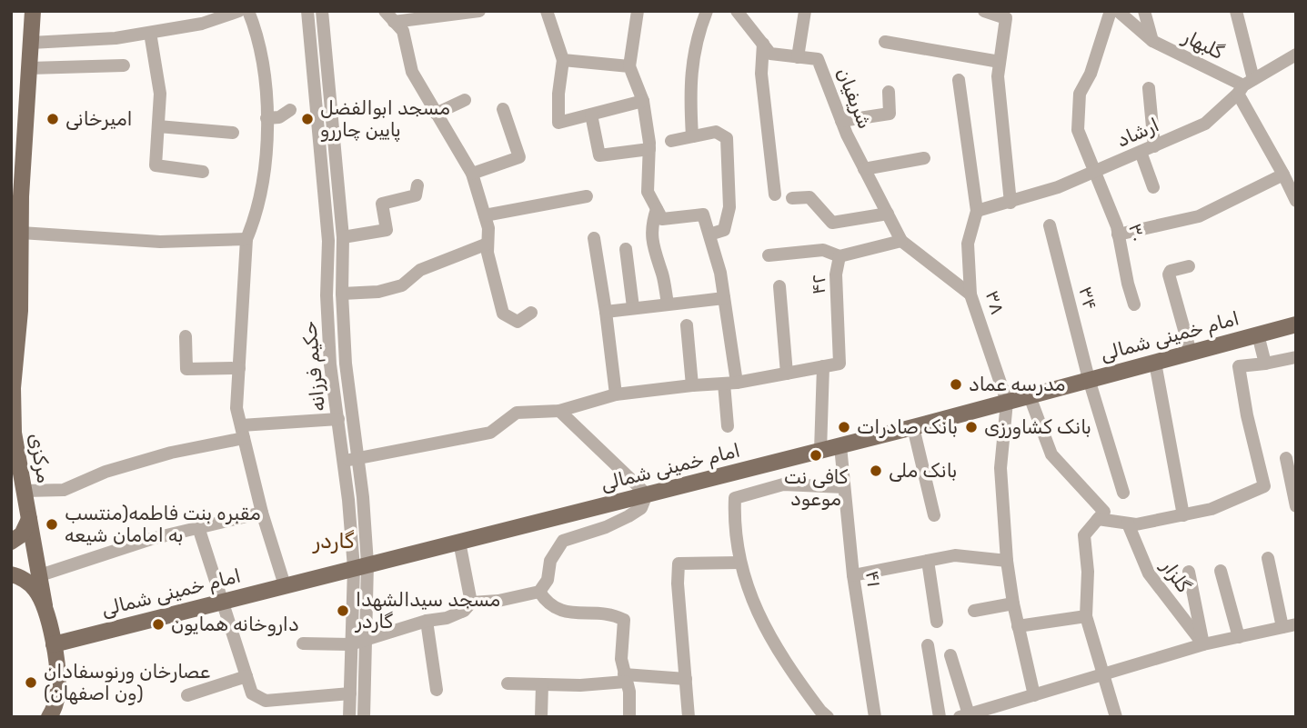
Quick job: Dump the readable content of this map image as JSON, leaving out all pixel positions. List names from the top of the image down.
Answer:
{
  "streets": {
    "main road": ["امام خمینی شمالی", "مرکزی"],
    "street": [
      "گلبهار",
      "شریفیان",
      "ارشاد",
      "۳۰",
      "۴۲",
      "۳۴",
      "۳۸",
      "حکیم فرزانه",
      "گلزار",
      "۴۱"
    ]
  },
  "crossings": [
    ["گلبهار", "ارشاد"],
    ["شریفیان", "۴۲"],
    ["ارشاد", "۳۰"],
    ["ارشاد", "۳۸"],
    ["۳۴", "امام خمینی شمالی"],
    ["۳۸", "امام خمینی شمالی"],
    ["امام خمینی شمالی", "حکیم فرزانه"],
    ["امام خمینی شمالی", "مرکزی"],
    ["امام خمینی شمالی", "۴۱"]
  ],
  "districts": ["گاردر"],
  "places": [
    "امیرخانی",
    "مسجد ابوالفضل پایین چاررو",
    "مدرسه عماد",
    "بانک صادرات",
    "بانک کشاورزی",
    "کافی نت موعود",
    "بانک ملی",
    "مقبره بنت فاطمه(منتسب به امامان شیعه",
    "مسجد سیدالشهدا گاردر",
    "داروخانه همایون",
    "عصارخان ورنوسفادان (ون اصفهان)"
  ]
}
